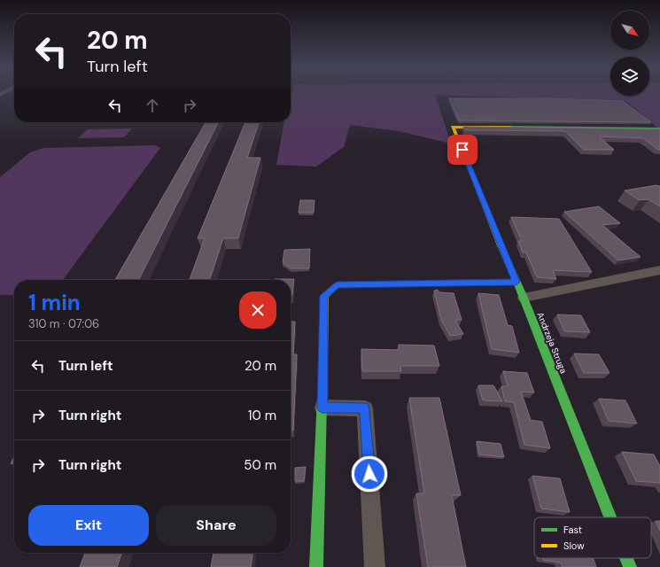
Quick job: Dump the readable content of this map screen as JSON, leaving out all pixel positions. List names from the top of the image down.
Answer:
{
  "streets": {
    "street": ["Andrzeja Struga"]
  },
  "legend": ["Fast", "Slow"],
  "north": "bottom right",
  "page": {
    "turn": ["20 m", "Turn left"],
    "heading": ["1 min", "310 m · 07:06"],
    "list": [
      {
        "name": "Turn left",
        "value": "20 m"
      },
      {
        "name": "Turn right",
        "value": "10 m"
      },
      {
        "name": "Turn right",
        "value": "50 m"
      }
    ],
    "buttons": ["Exit", "Share"]
  }
}
